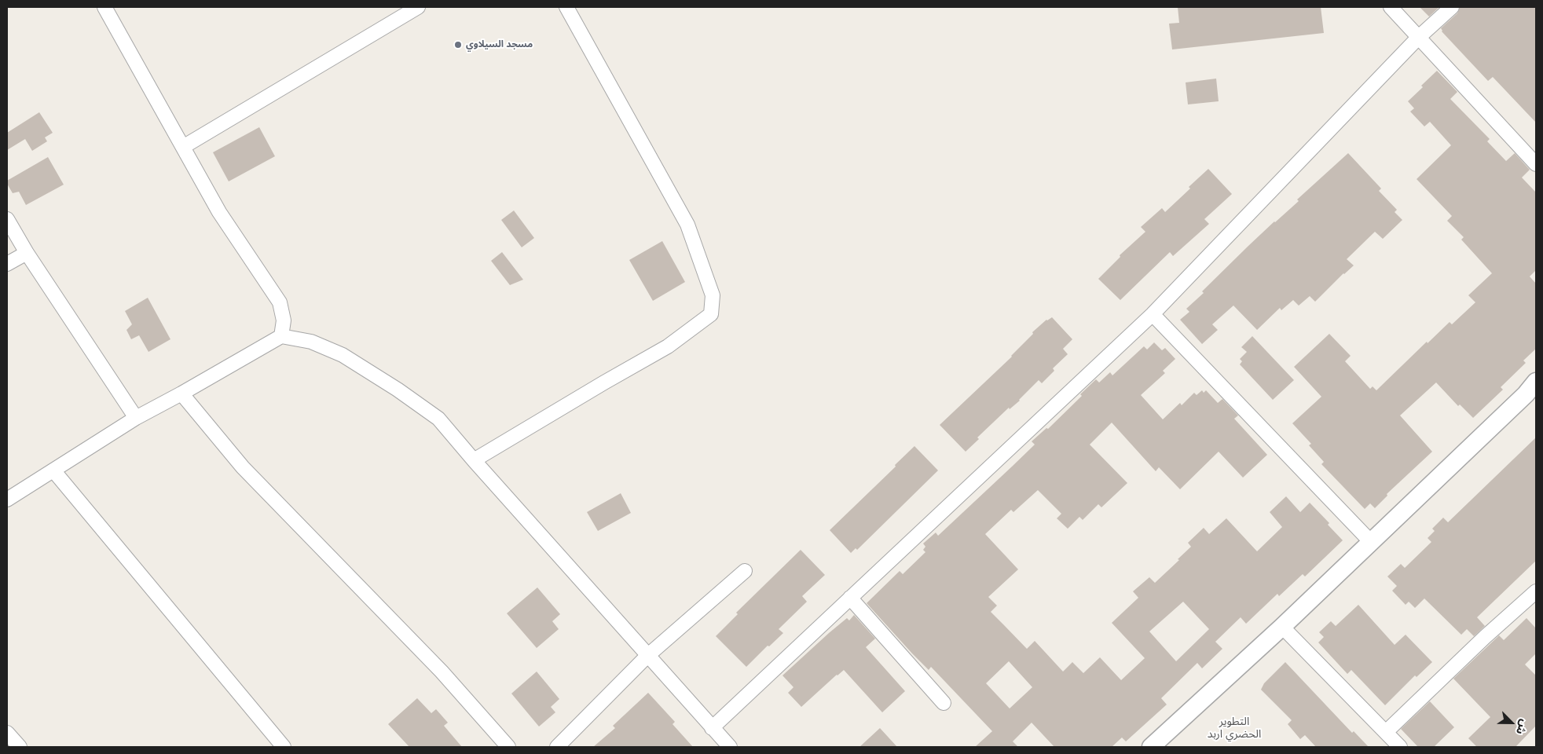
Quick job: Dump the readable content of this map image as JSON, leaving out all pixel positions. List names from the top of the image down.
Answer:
{
  "districts": ["التطوير الحضري اربد"],
  "places": ["مسجد السيلاوي"],
  "north": "bottom right"
}
